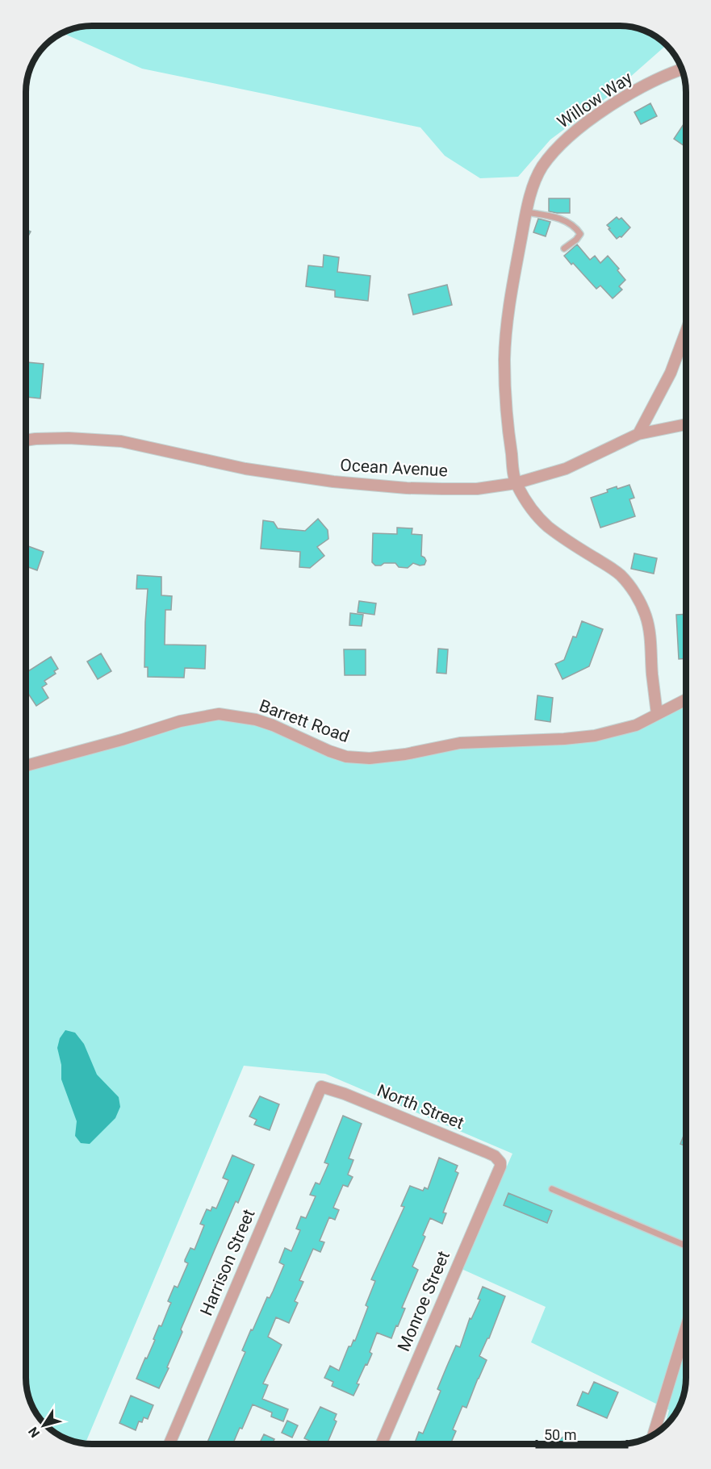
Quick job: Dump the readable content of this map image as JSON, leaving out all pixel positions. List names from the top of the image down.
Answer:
{
  "streets": {
    "street": [
      "Willow Way",
      "Ocean Avenue",
      "Barrett Road",
      "North Street",
      "Harrison Street",
      "Monroe Street"
    ]
  },
  "crossings": [
    ["Willow Way", "Ocean Avenue"],
    ["North Street", "Harrison Street"],
    ["North Street", "Monroe Street"]
  ],
  "scale_bar": "50 m",
  "north": "bottom left"
}
